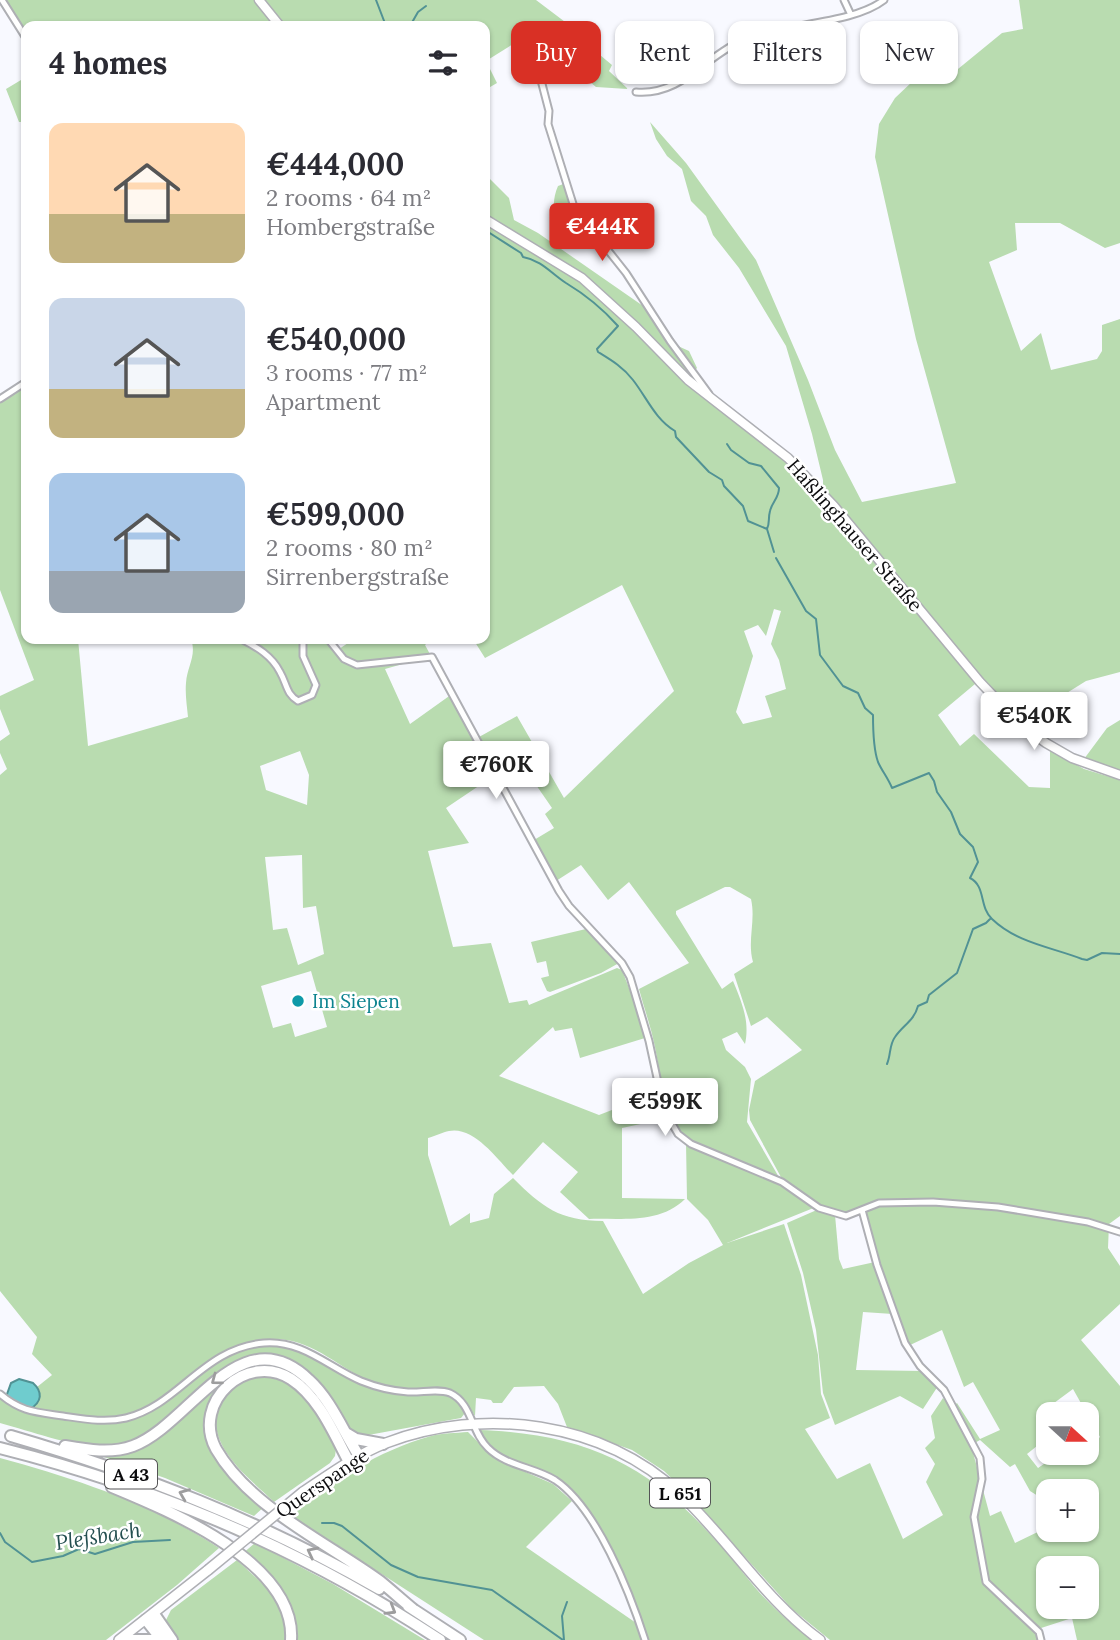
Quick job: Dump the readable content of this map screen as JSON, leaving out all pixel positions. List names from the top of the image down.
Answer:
{
  "streets": {
    "highway": ["A 43"],
    "main road": ["Haßlinghauser Straße", "Querspange", "L 651"]
  },
  "water": ["Pleßbach"],
  "places": ["Im Siepen"],
  "north": "right",
  "page": {
    "chip": [
      "Buy",
      "Rent",
      "Filters",
      "New"
    ],
    "heading": "4 homes",
    "list": [
      {
        "name": "€444,000",
        "note": "2 rooms · 64 m² · Hombergstraße"
      },
      {
        "name": "€540,000",
        "note": "3 rooms · 77 m² · Apartment"
      },
      {
        "name": "€599,000",
        "note": "2 rooms · 80 m² · Sirrenbergstraße"
      }
    ],
    "price": [
      "€444K",
      "€540K",
      "€760K",
      "€599K"
    ],
    "map_buttons": ["+", "−"]
  }
}
